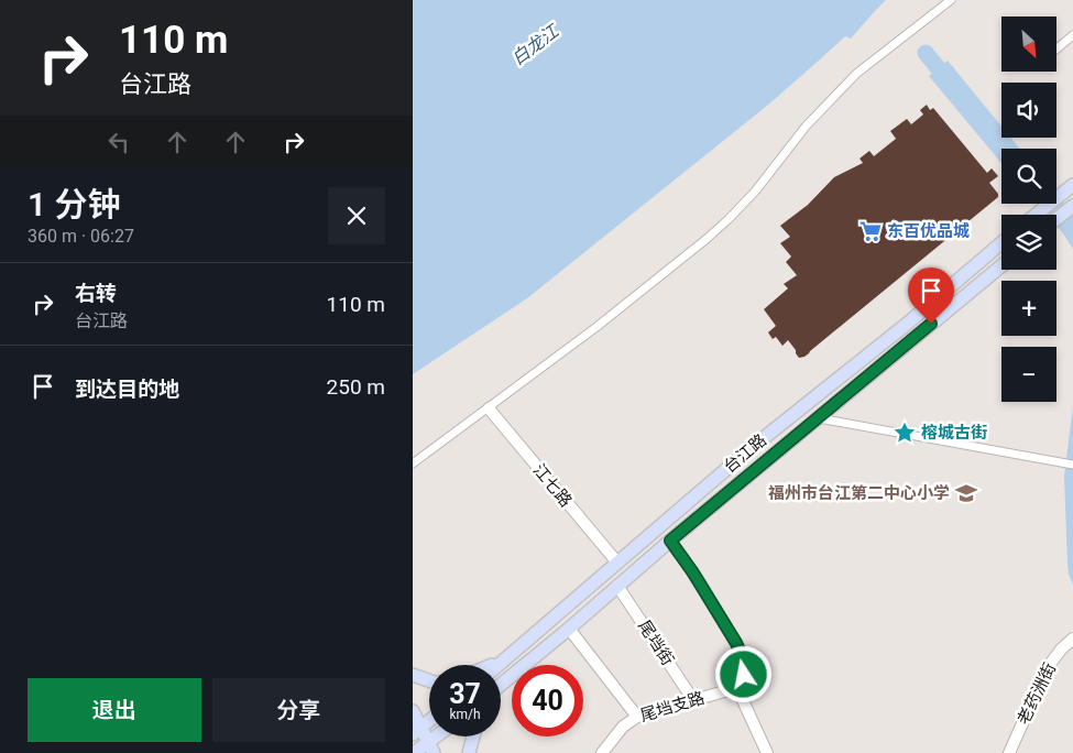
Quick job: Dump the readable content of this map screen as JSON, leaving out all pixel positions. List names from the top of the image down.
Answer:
{
  "streets": {
    "main road": ["台江路"],
    "street": [
      "江七路",
      "尾垱街",
      "老药洲街",
      "尾垱支路"
    ]
  },
  "crossings": [
    ["台江路", "江七路"],
    ["台江路", "尾垱街"],
    ["尾垱街", "尾垱支路"]
  ],
  "water": ["白龙江"],
  "places": {
    "supermarket": ["东百优品城"],
    "place": ["榕城古街"],
    "school or university": ["福州市台江第二中心小学"]
  },
  "north": "bottom right",
  "page": {
    "turn": ["110 m", "台江路"],
    "map_buttons": ["+", "−"],
    "heading": ["1 分钟", "360 m · 06:27"],
    "list": [
      {
        "name": "右转",
        "note": "台江路",
        "value": "110 m"
      },
      {
        "name": "到达目的地",
        "value": "250 m"
      }
    ],
    "speed": "37 km/h",
    "limit": "40",
    "buttons": ["退出", "分享"]
  }
}
